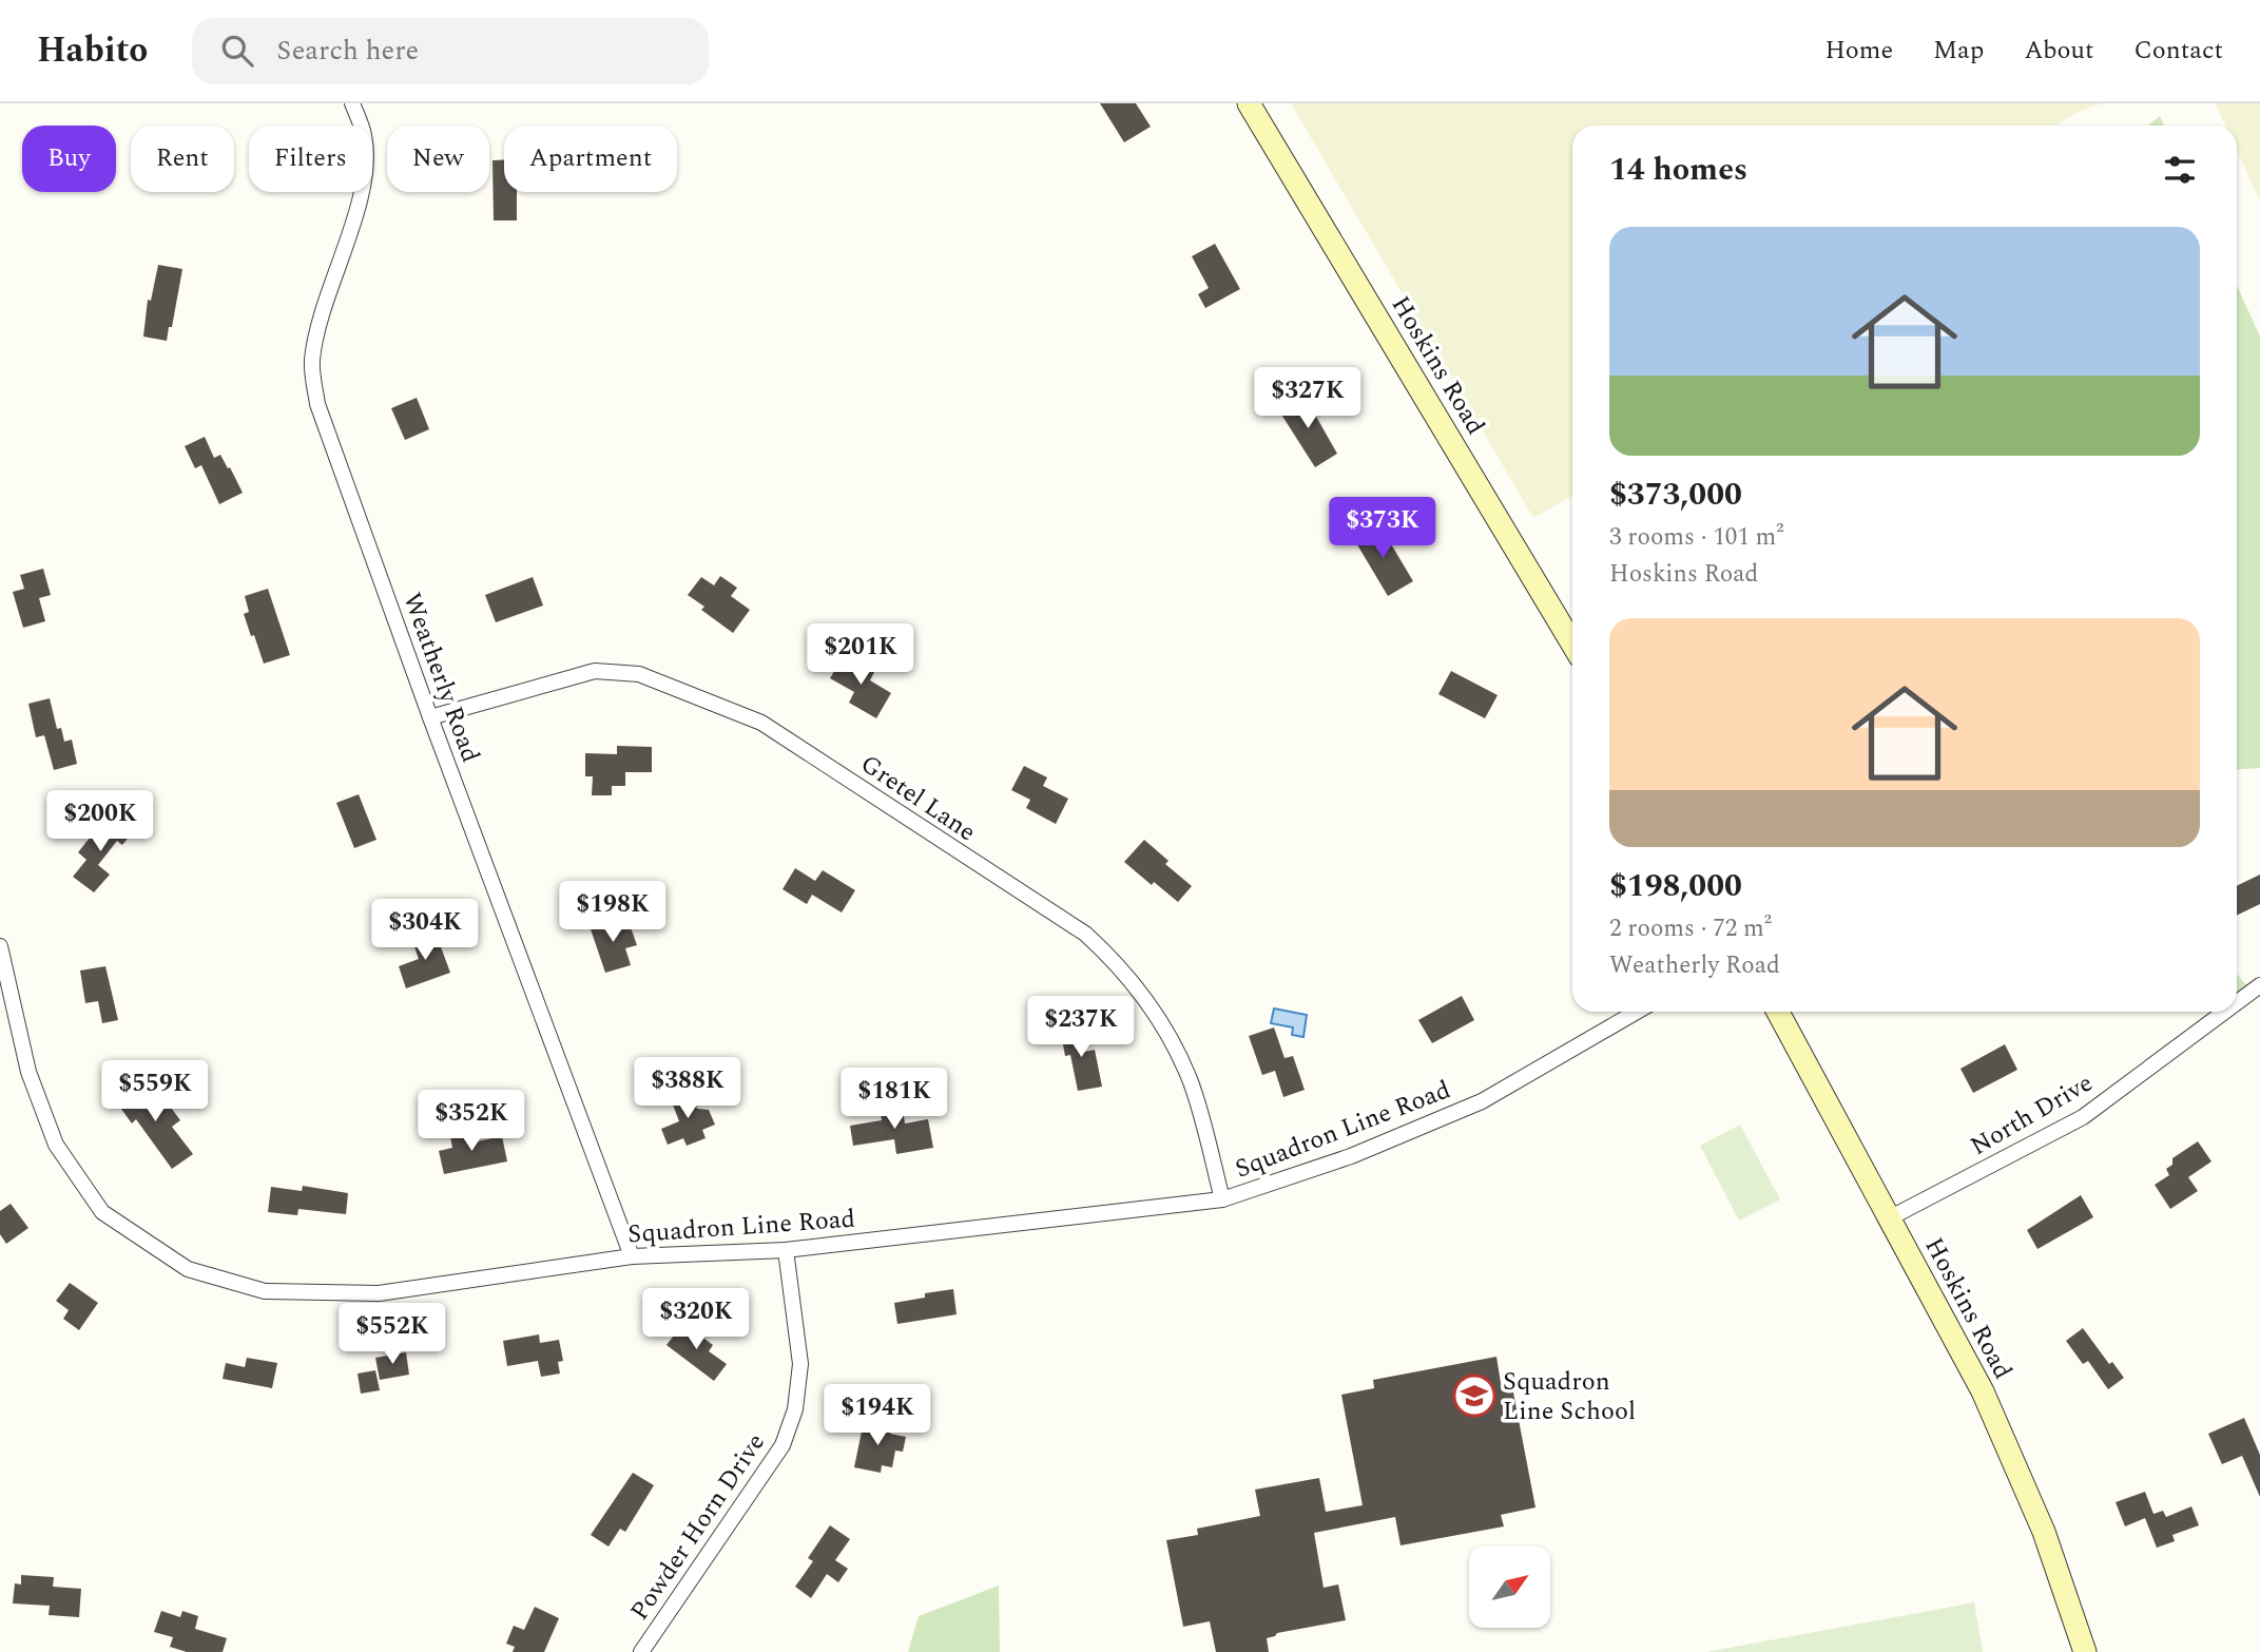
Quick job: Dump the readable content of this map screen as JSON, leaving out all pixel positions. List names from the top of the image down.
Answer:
{
  "streets": {
    "street": [
      "Hoskins Road",
      "Weatherly Road",
      "Gretel Lane",
      "North Drive",
      "Squadron Line Road",
      "Powder Horn Drive"
    ]
  },
  "crossings": [
    ["Hoskins Road", "North Drive"],
    ["Weatherly Road", "Gretel Lane"],
    ["Weatherly Road", "Squadron Line Road"],
    ["Gretel Lane", "Squadron Line Road"],
    ["Squadron Line Road", "Powder Horn Drive"]
  ],
  "places": {
    "school or university": ["Squadron Line School"]
  },
  "north": "top right",
  "page": {
    "header": "Habito",
    "search": "Search here",
    "nav": [
      "Home",
      "Map",
      "About",
      "Contact"
    ],
    "chip": [
      "Buy",
      "Rent",
      "Filters",
      "New",
      "Apartment"
    ],
    "heading": "14 homes",
    "list": [
      {
        "name": "$373,000",
        "note": "3 rooms · 101 m² · Hoskins Road"
      },
      {
        "name": "$198,000",
        "note": "2 rooms · 72 m² · Weatherly Road"
      }
    ],
    "price": [
      "$327K",
      "$373K",
      "$201K",
      "$200K",
      "$198K",
      "$304K",
      "$237K",
      "$388K",
      "$559K",
      "$181K",
      "$352K",
      "$320K",
      "$552K",
      "$194K"
    ]
  }
}
